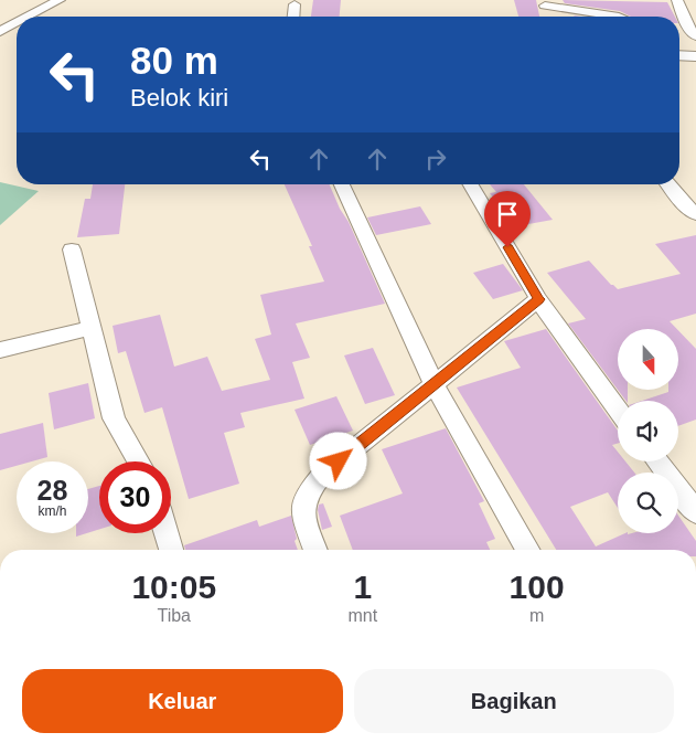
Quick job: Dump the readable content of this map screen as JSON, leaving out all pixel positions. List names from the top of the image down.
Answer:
{
  "north": "bottom",
  "page": {
    "turn": ["80 m", "Belok kiri"],
    "speed": "28 km/h",
    "limit": "30",
    "eta": [
      "10:05",
      "Tiba",
      "1",
      "mnt",
      "100",
      "m"
    ],
    "buttons": ["Keluar", "Bagikan"]
  }
}
